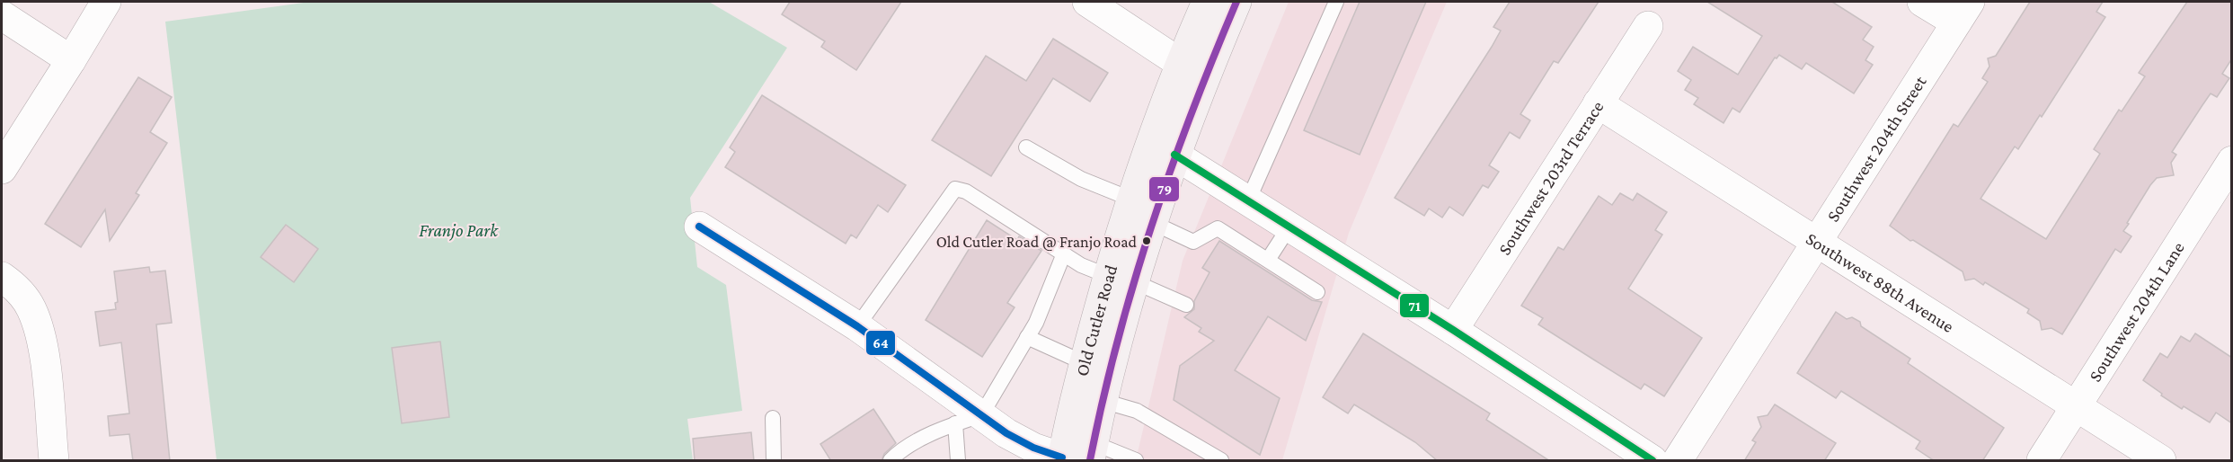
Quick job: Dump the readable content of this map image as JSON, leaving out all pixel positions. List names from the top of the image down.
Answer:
{
  "streets": {
    "main road": ["Old Cutler Road"],
    "street": [
      "Southwest 204th Street",
      "Southwest 203rd Terrace",
      "Southwest 88th Avenue",
      "Southwest 204th Lane"
    ]
  },
  "crossings": [
    ["Southwest 204th Street", "Southwest 88th Avenue"],
    ["Southwest 203rd Terrace", "Southwest 88th Avenue"],
    ["Southwest 88th Avenue", "Southwest 204th Lane"]
  ],
  "parks": ["Franjo Park"],
  "places": ["Old Cutler Road @ Franjo Road"],
  "lines": ["transit line 79", "transit line 71", "transit line 64"]
}
